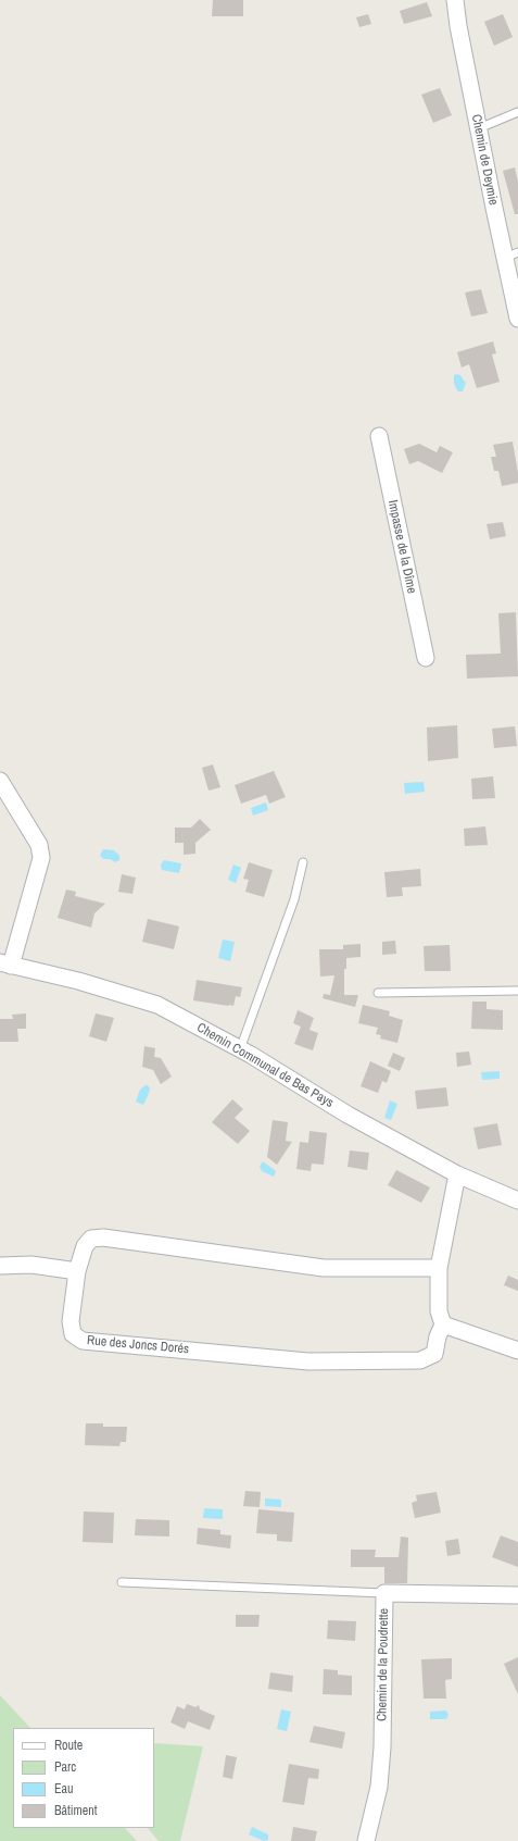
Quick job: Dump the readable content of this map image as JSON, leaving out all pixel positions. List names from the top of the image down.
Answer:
{
  "streets": {
    "street": [
      "Chemin de Deymie",
      "Impasse de la Dîme",
      "Chemin Communal de Bas Pays",
      "Rue des Joncs Dorés",
      "Chemin de la Poudrette"
    ]
  },
  "crossings": [
    ["Chemin Communal de Bas Pays", "Rue des Joncs Dorés"]
  ],
  "legend": [
    "Route",
    "Parc",
    "Eau",
    "Bâtiment"
  ]
}
